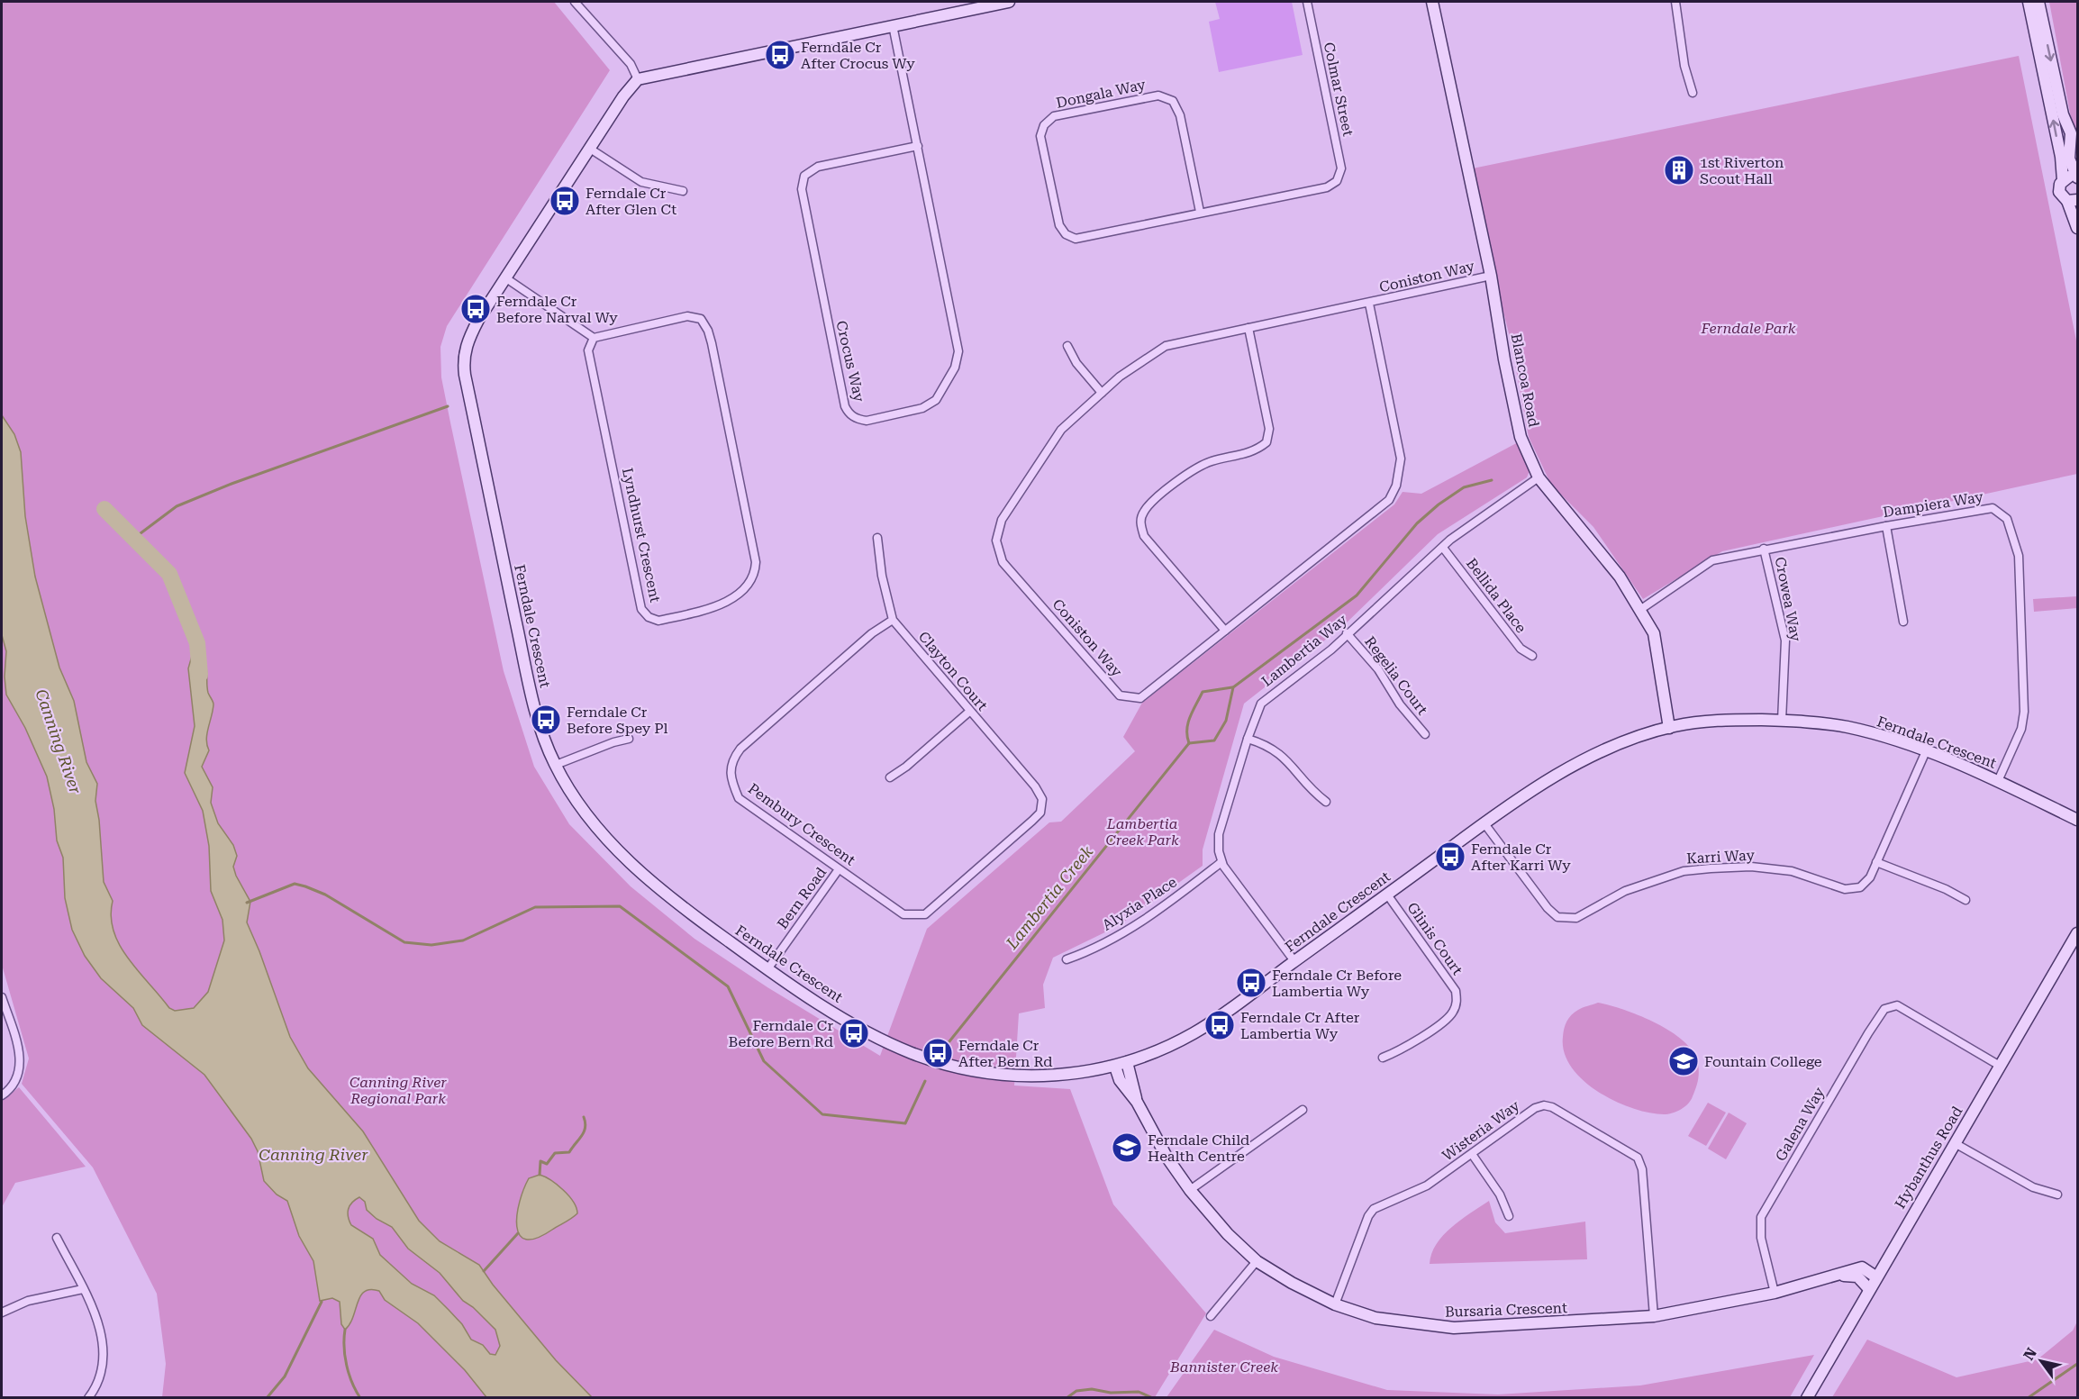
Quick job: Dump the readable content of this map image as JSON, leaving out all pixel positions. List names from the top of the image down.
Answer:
{
  "streets": {
    "street": [
      "Colmar Street",
      "Dongala Way",
      "Coniston Way",
      "Crocus Way",
      "Blancoa Road",
      "Dampiera Way",
      "Lyndhurst Crescent",
      "Bellida Place",
      "Crowea Way",
      "Ferndale Crescent",
      "Lambertia Way",
      "Clayton Court",
      "Regelia Court",
      "Pembury Crescent",
      "Karri Way",
      "Bern Road",
      "Alyxia Place",
      "Glinis Court",
      "Galena Way",
      "Wisteria Way",
      "Hybanthus Road",
      "Bursaria Crescent"
    ]
  },
  "crossings": [
    ["Colmar Street", "Dongala Way"],
    ["Coniston Way", "Blancoa Road"],
    ["Blancoa Road", "Dampiera Way"],
    ["Blancoa Road", "Ferndale Crescent"],
    ["Blancoa Road", "Lambertia Way"],
    ["Dampiera Way", "Crowea Way"],
    ["Dampiera Way", "Ferndale Crescent"],
    ["Bellida Place", "Lambertia Way"],
    ["Crowea Way", "Ferndale Crescent"],
    ["Ferndale Crescent", "Karri Way"],
    ["Ferndale Crescent", "Bern Road"],
    ["Ferndale Crescent", "Glinis Court"],
    ["Ferndale Crescent", "Bursaria Crescent"],
    ["Lambertia Way", "Regelia Court"],
    ["Lambertia Way", "Alyxia Place"],
    ["Clayton Court", "Pembury Crescent"],
    ["Pembury Crescent", "Bern Road"],
    ["Galena Way", "Hybanthus Road"],
    ["Galena Way", "Bursaria Crescent"],
    ["Wisteria Way", "Bursaria Crescent"],
    ["Hybanthus Road", "Bursaria Crescent"]
  ],
  "water": ["Canning River", "Lambertia Creek"],
  "parks": [
    "Ferndale Park",
    "Lambertia Creek Park",
    "Canning River Regional Park",
    "Bannister Creek"
  ],
  "places": {
    "bus stop": [
      "Ferndale Cr After Crocus Wy",
      "Ferndale Cr After Glen Ct",
      "Ferndale Cr Before Narval Wy",
      "Ferndale Cr Before Spey Pl",
      "Ferndale Cr After Karri Wy",
      "Ferndale Cr Before Lambertia Wy",
      "Ferndale Cr After Lambertia Wy",
      "Ferndale Cr Before Bern Rd",
      "Ferndale Cr After Bern Rd"
    ],
    "building": ["1st Riverton Scout Hall"],
    "school or university": ["Fountain College", "Ferndale Child Health Centre"]
  },
  "north": "top left"
}
